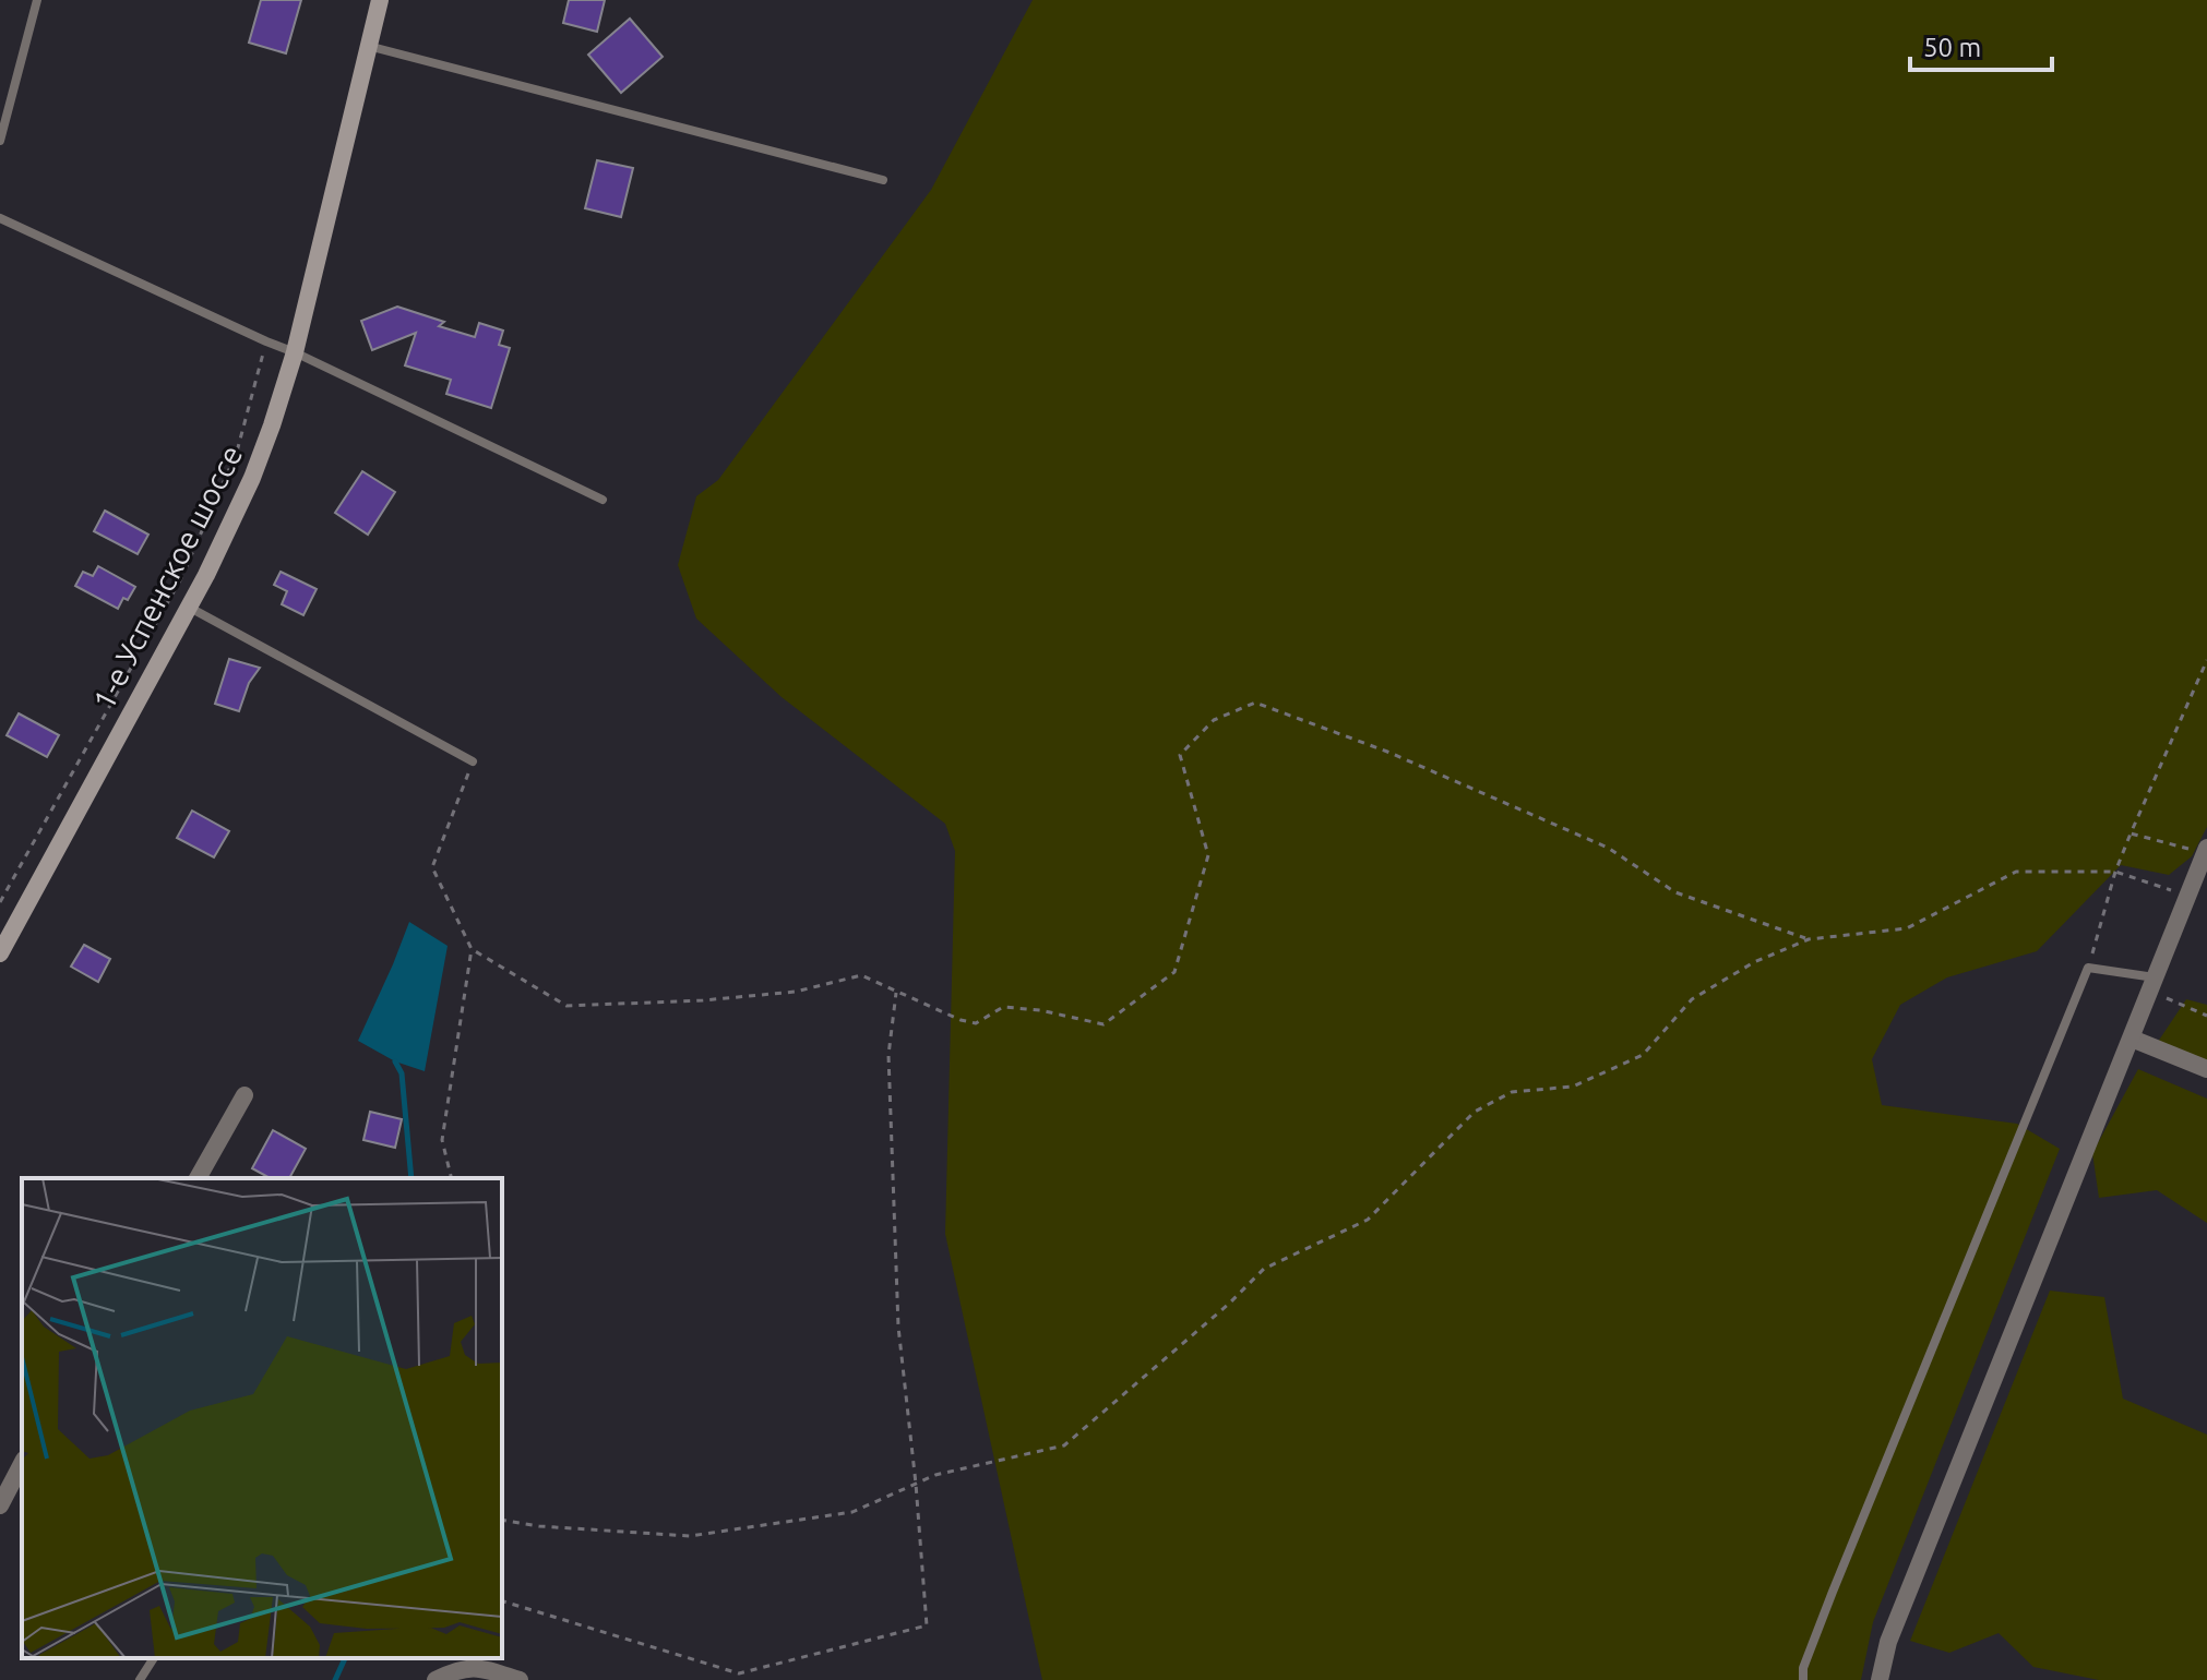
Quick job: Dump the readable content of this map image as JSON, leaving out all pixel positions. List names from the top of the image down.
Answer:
{
  "streets": {
    "main road": ["1-е Успенское шоссе"]
  },
  "scale_bar": "50 m"
}
